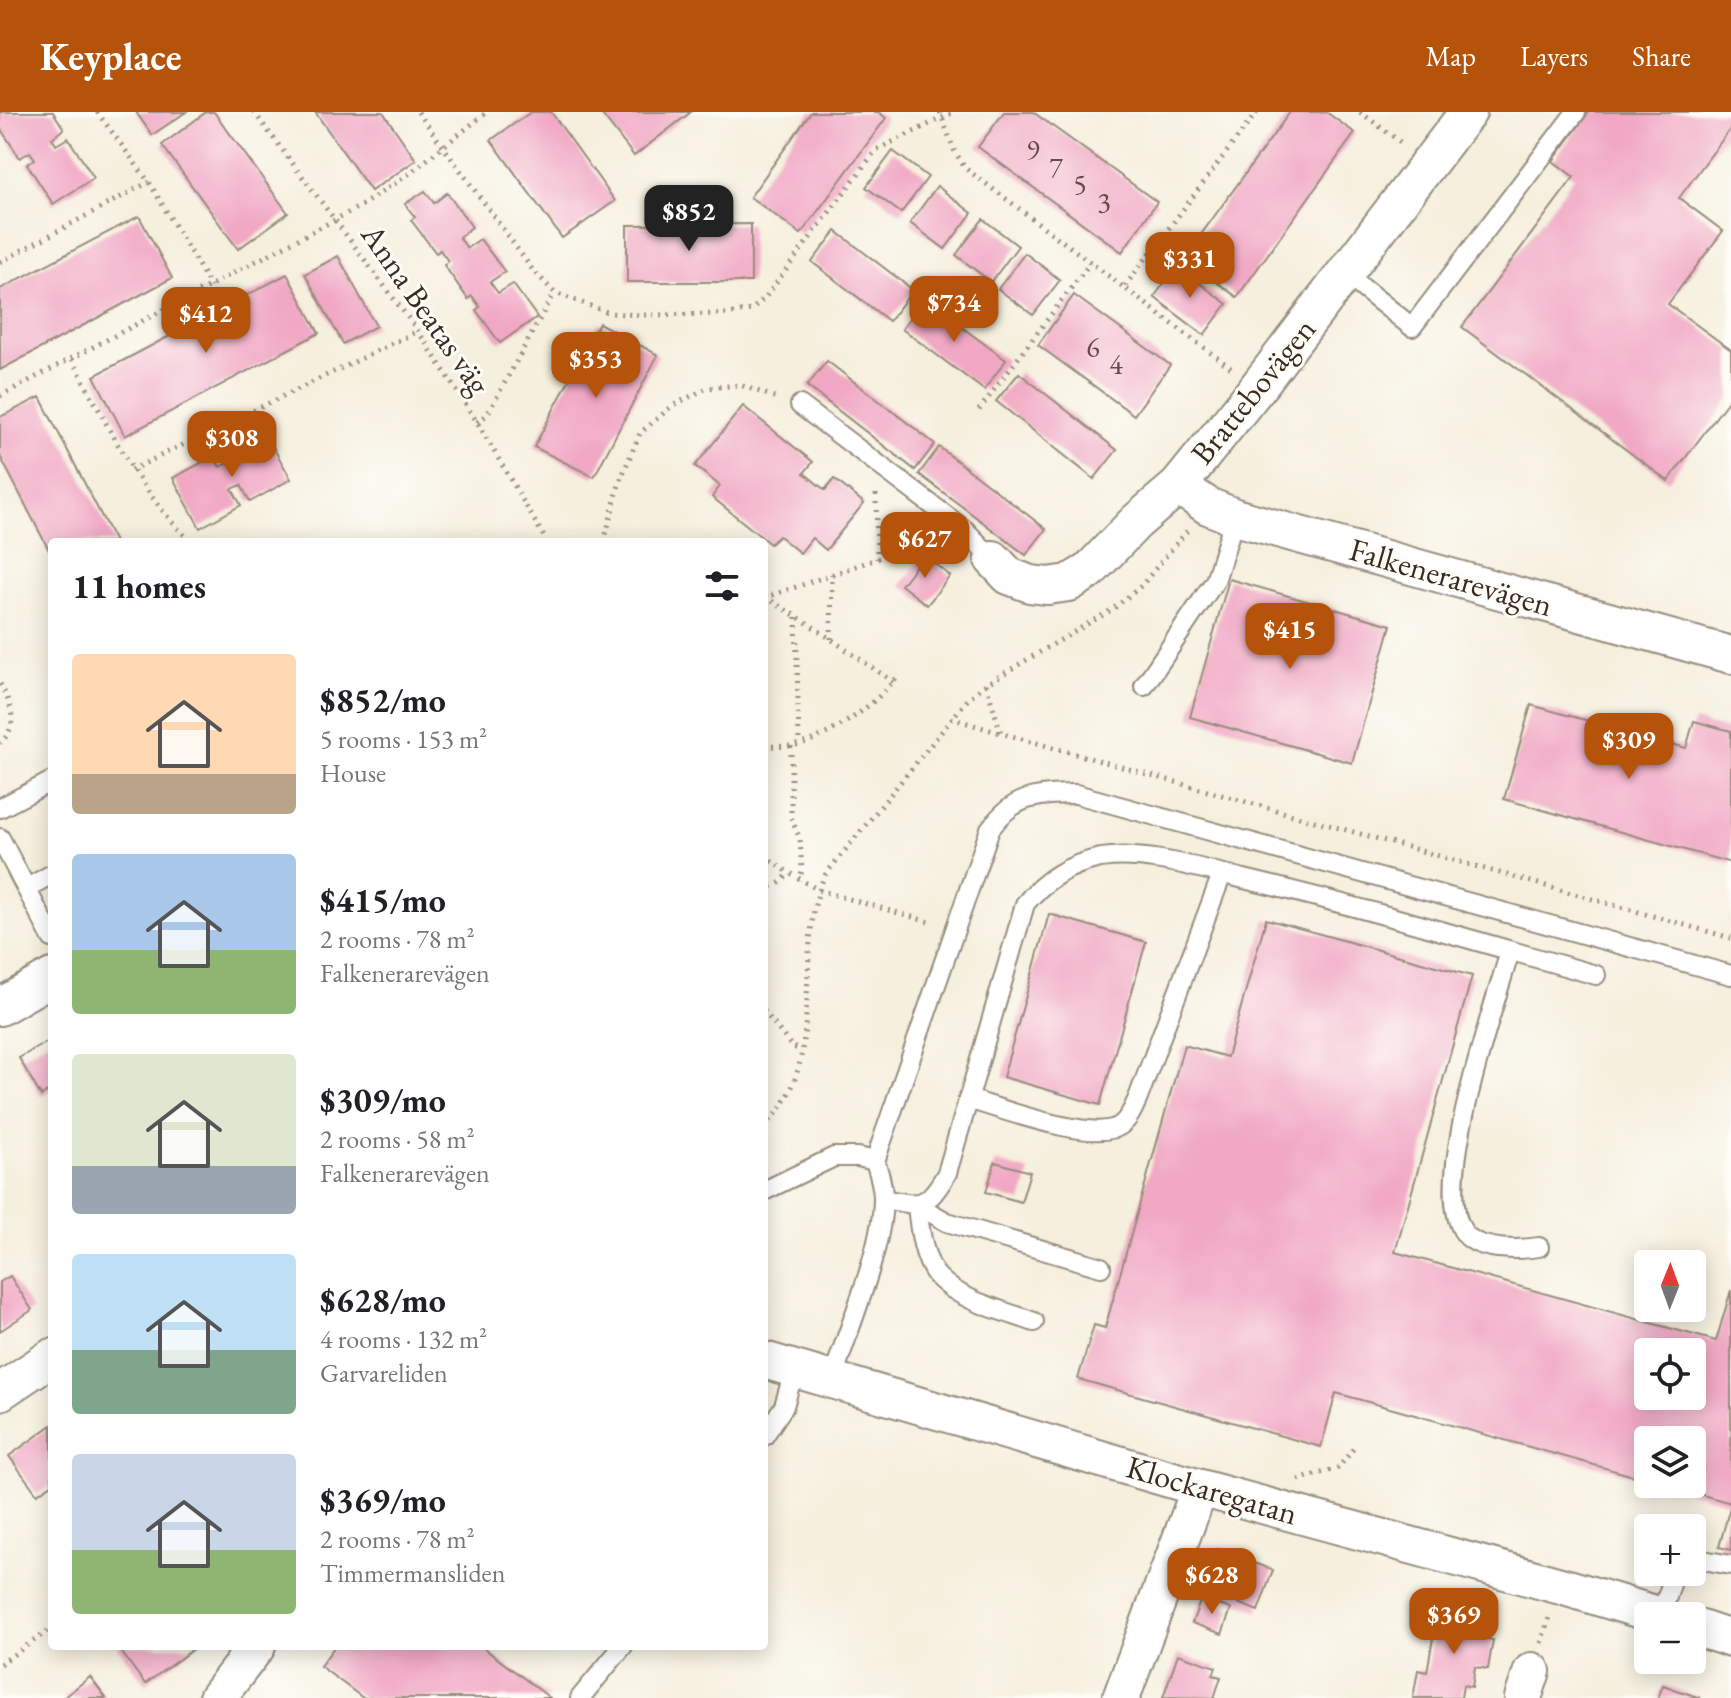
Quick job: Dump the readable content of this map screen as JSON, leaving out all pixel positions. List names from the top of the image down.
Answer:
{
  "streets": {
    "street": ["Brattebovägen", "Falkenerarevägen", "Klockaregatan"],
    "path": ["Anna Beatas väg"]
  },
  "crossings": [
    ["Brattebovägen", "Falkenerarevägen"]
  ],
  "house_numbers": [
    "9",
    "7",
    "5",
    "3",
    "6",
    "4"
  ],
  "north": "top",
  "page": {
    "header": "Keyplace",
    "nav": ["Map", "Layers", "Share"],
    "price": [
      "$852",
      "$331",
      "$734",
      "$412",
      "$353",
      "$308",
      "$627",
      "$415",
      "$309",
      "$628",
      "$369"
    ],
    "heading": "11 homes",
    "list": [
      {
        "name": "$852/mo",
        "note": "5 rooms · 153 m² · House"
      },
      {
        "name": "$415/mo",
        "note": "2 rooms · 78 m² · Falkenerarevägen"
      },
      {
        "name": "$309/mo",
        "note": "2 rooms · 58 m² · Falkenerarevägen"
      },
      {
        "name": "$628/mo",
        "note": "4 rooms · 132 m² · Garvareliden"
      },
      {
        "name": "$369/mo",
        "note": "2 rooms · 78 m² · Timmermansliden"
      }
    ],
    "map_buttons": ["+", "−"]
  }
}
